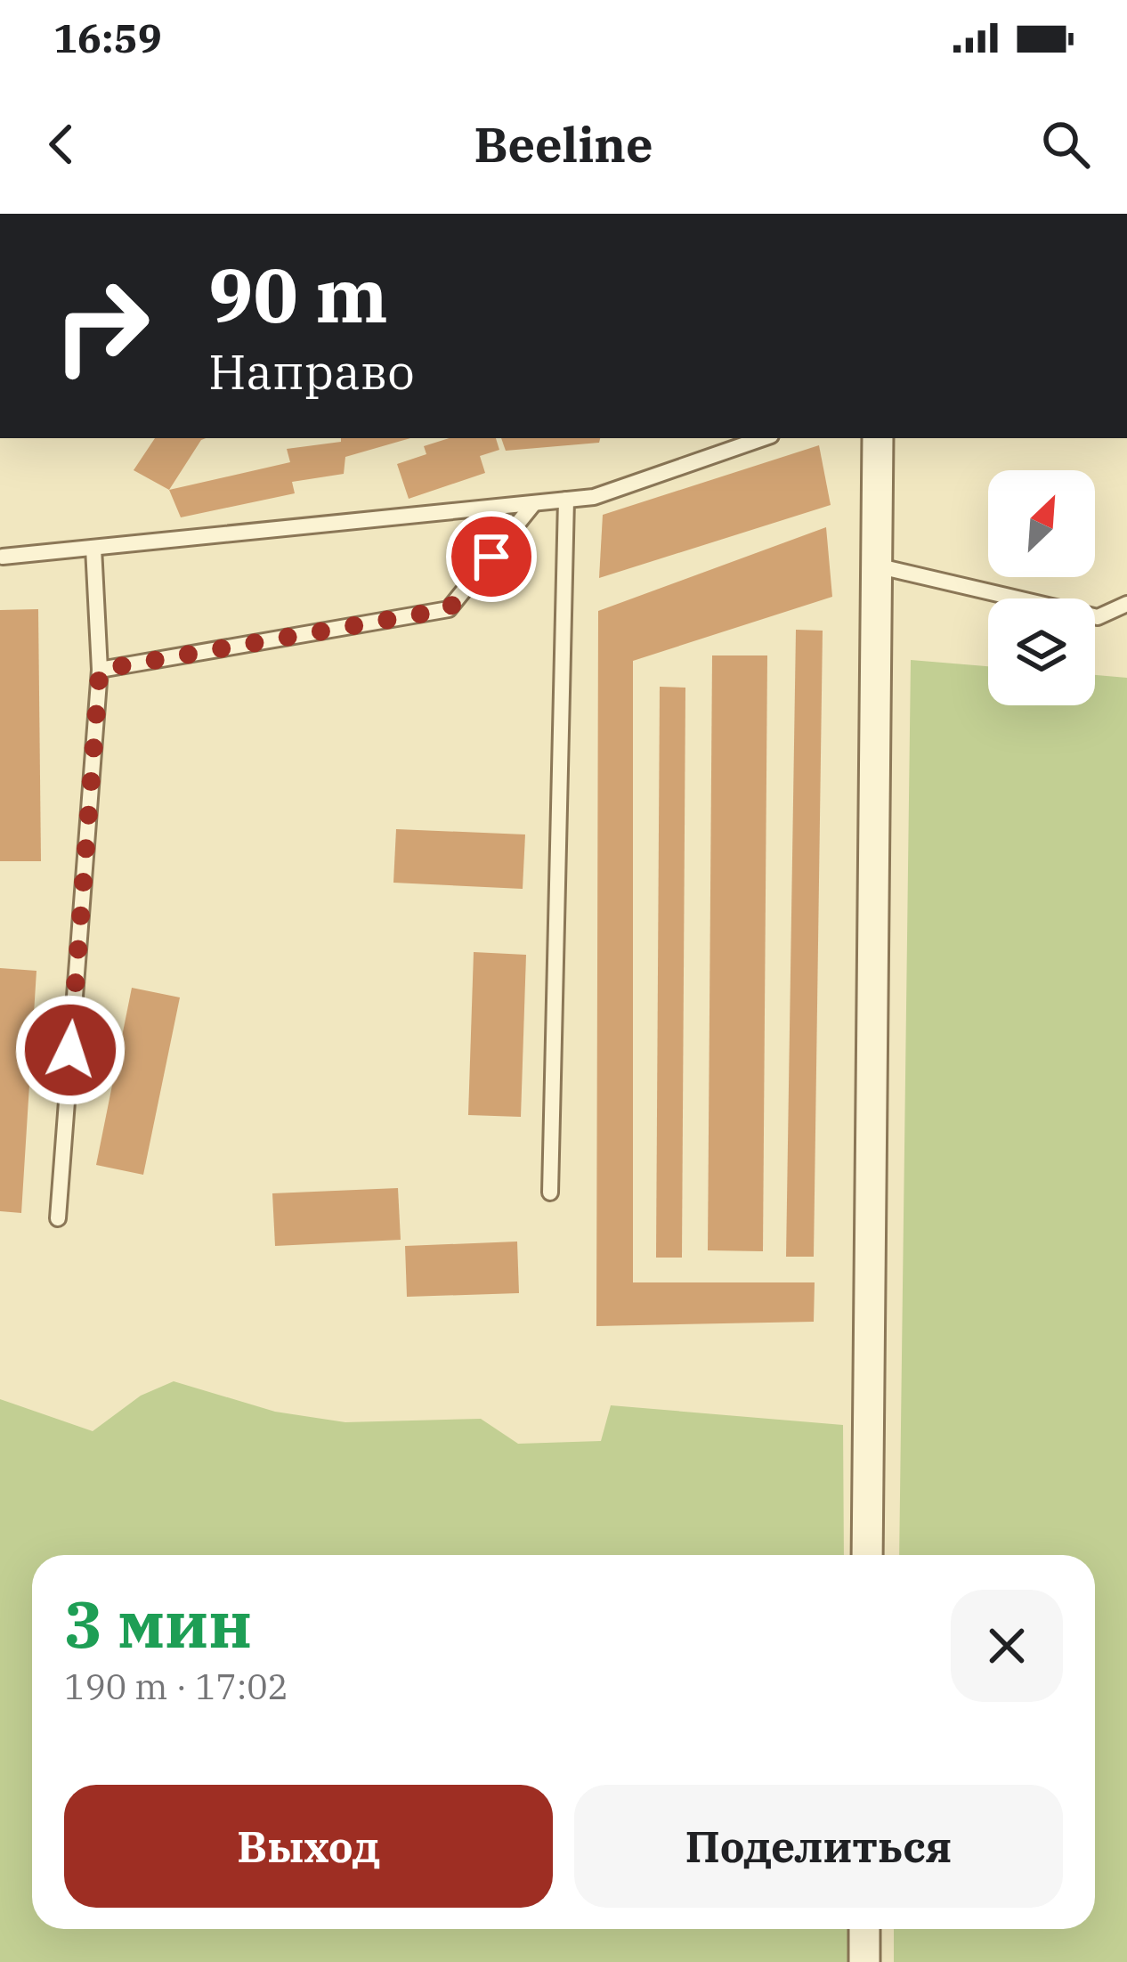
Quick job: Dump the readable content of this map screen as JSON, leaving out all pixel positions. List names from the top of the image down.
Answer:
{
  "north": "top right",
  "page": {
    "status": "16:59",
    "header": "Beeline",
    "turn": ["90 m", "Направо"],
    "heading": ["3 мин", "190 m · 17:02"],
    "buttons": ["Выход", "Поделиться"]
  }
}
